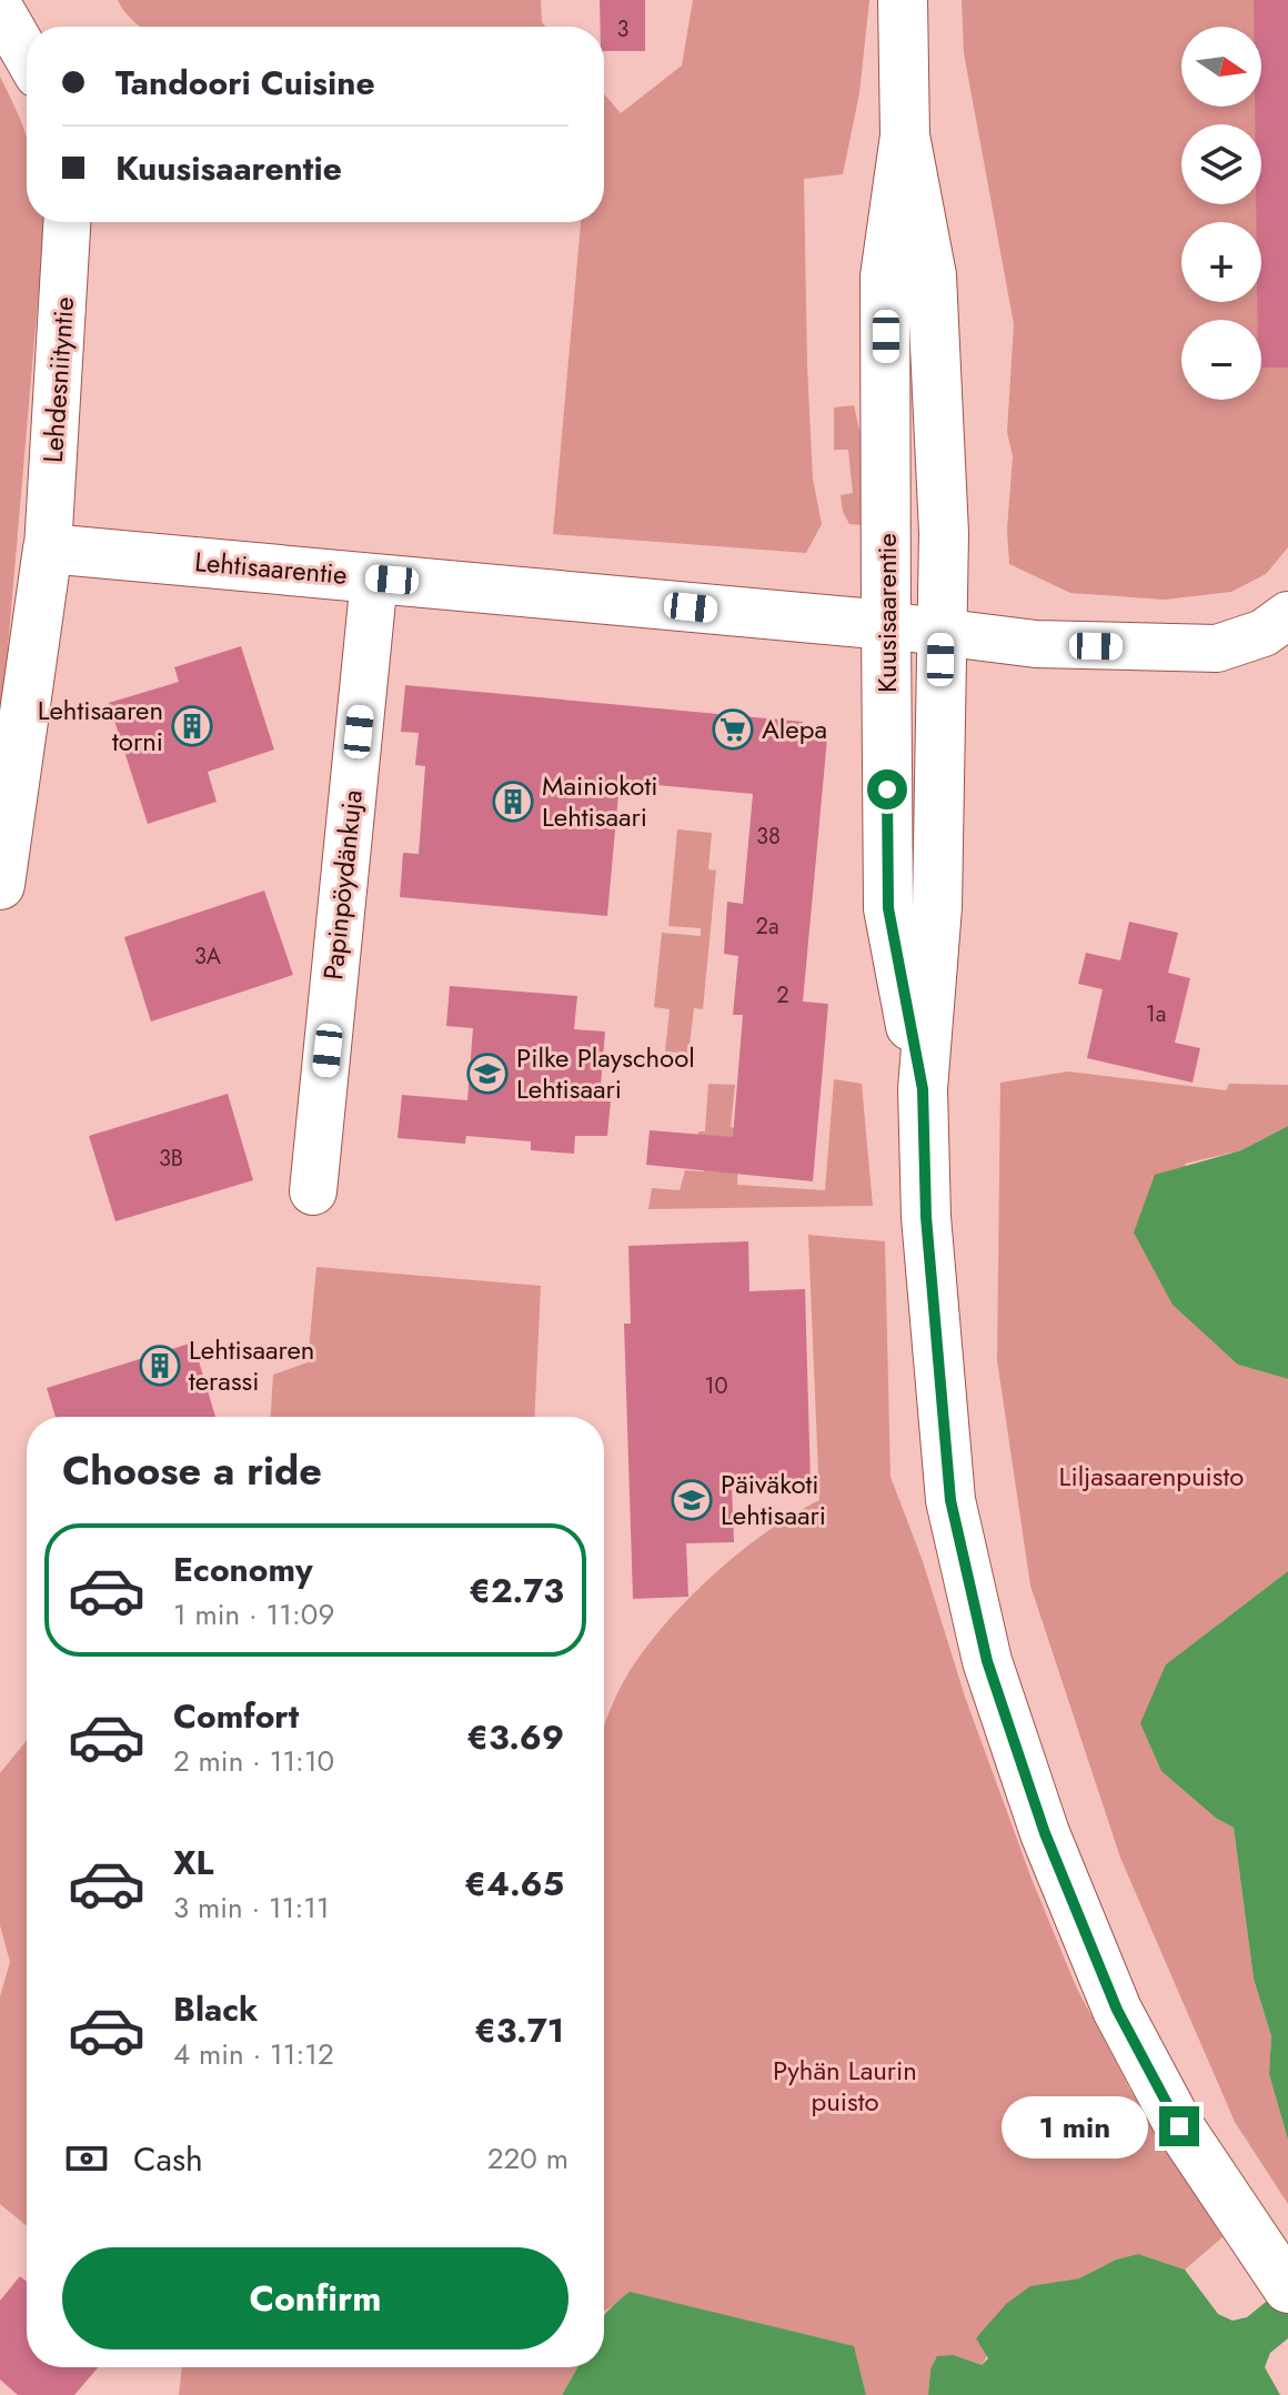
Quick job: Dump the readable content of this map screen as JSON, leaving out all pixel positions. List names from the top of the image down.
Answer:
{
  "streets": {
    "main road": ["Lehtisaarentie", "Kuusisaarentie"],
    "street": ["Lehdesniityntie", "Papinpöydänkuja"]
  },
  "crossings": [
    ["Lehdesniityntie", "Lehtisaarentie"],
    ["Lehtisaarentie", "Kuusisaarentie"],
    ["Lehtisaarentie", "Papinpöydänkuja"]
  ],
  "parks": ["Liljasaarenpuisto", "Pyhän Laurin puisto"],
  "places": {
    "building": ["Lehtisaaren torni", "Mainiokoti Lehtisaari", "Lehtisaaren terassi"],
    "supermarket": ["Alepa"],
    "school or university": ["Pilke Playschool Lehtisaari", "Päiväkoti Lehtisaari"]
  },
  "house_numbers": [
    "3",
    "38",
    "2a",
    "3A",
    "2",
    "1a",
    "3B",
    "10"
  ],
  "north": "right",
  "page": {
    "map_buttons": ["+", "−"],
    "banner": ["Tandoori Cuisine", "Kuusisaarentie"],
    "heading": "Choose a ride",
    "list": [
      {
        "name": "Economy",
        "note": "1 min · 11:09",
        "value": "€2.73"
      },
      {
        "name": "Comfort",
        "note": "2 min · 11:10",
        "value": "€3.69"
      },
      {
        "name": "XL",
        "note": "3 min · 11:11",
        "value": "€4.65"
      },
      {
        "name": "Black",
        "note": "4 min · 11:12",
        "value": "€3.71"
      }
    ],
    "bubble": "1 min",
    "pay": ["Cash", "220 m"],
    "buttons": "Confirm"
  }
}
